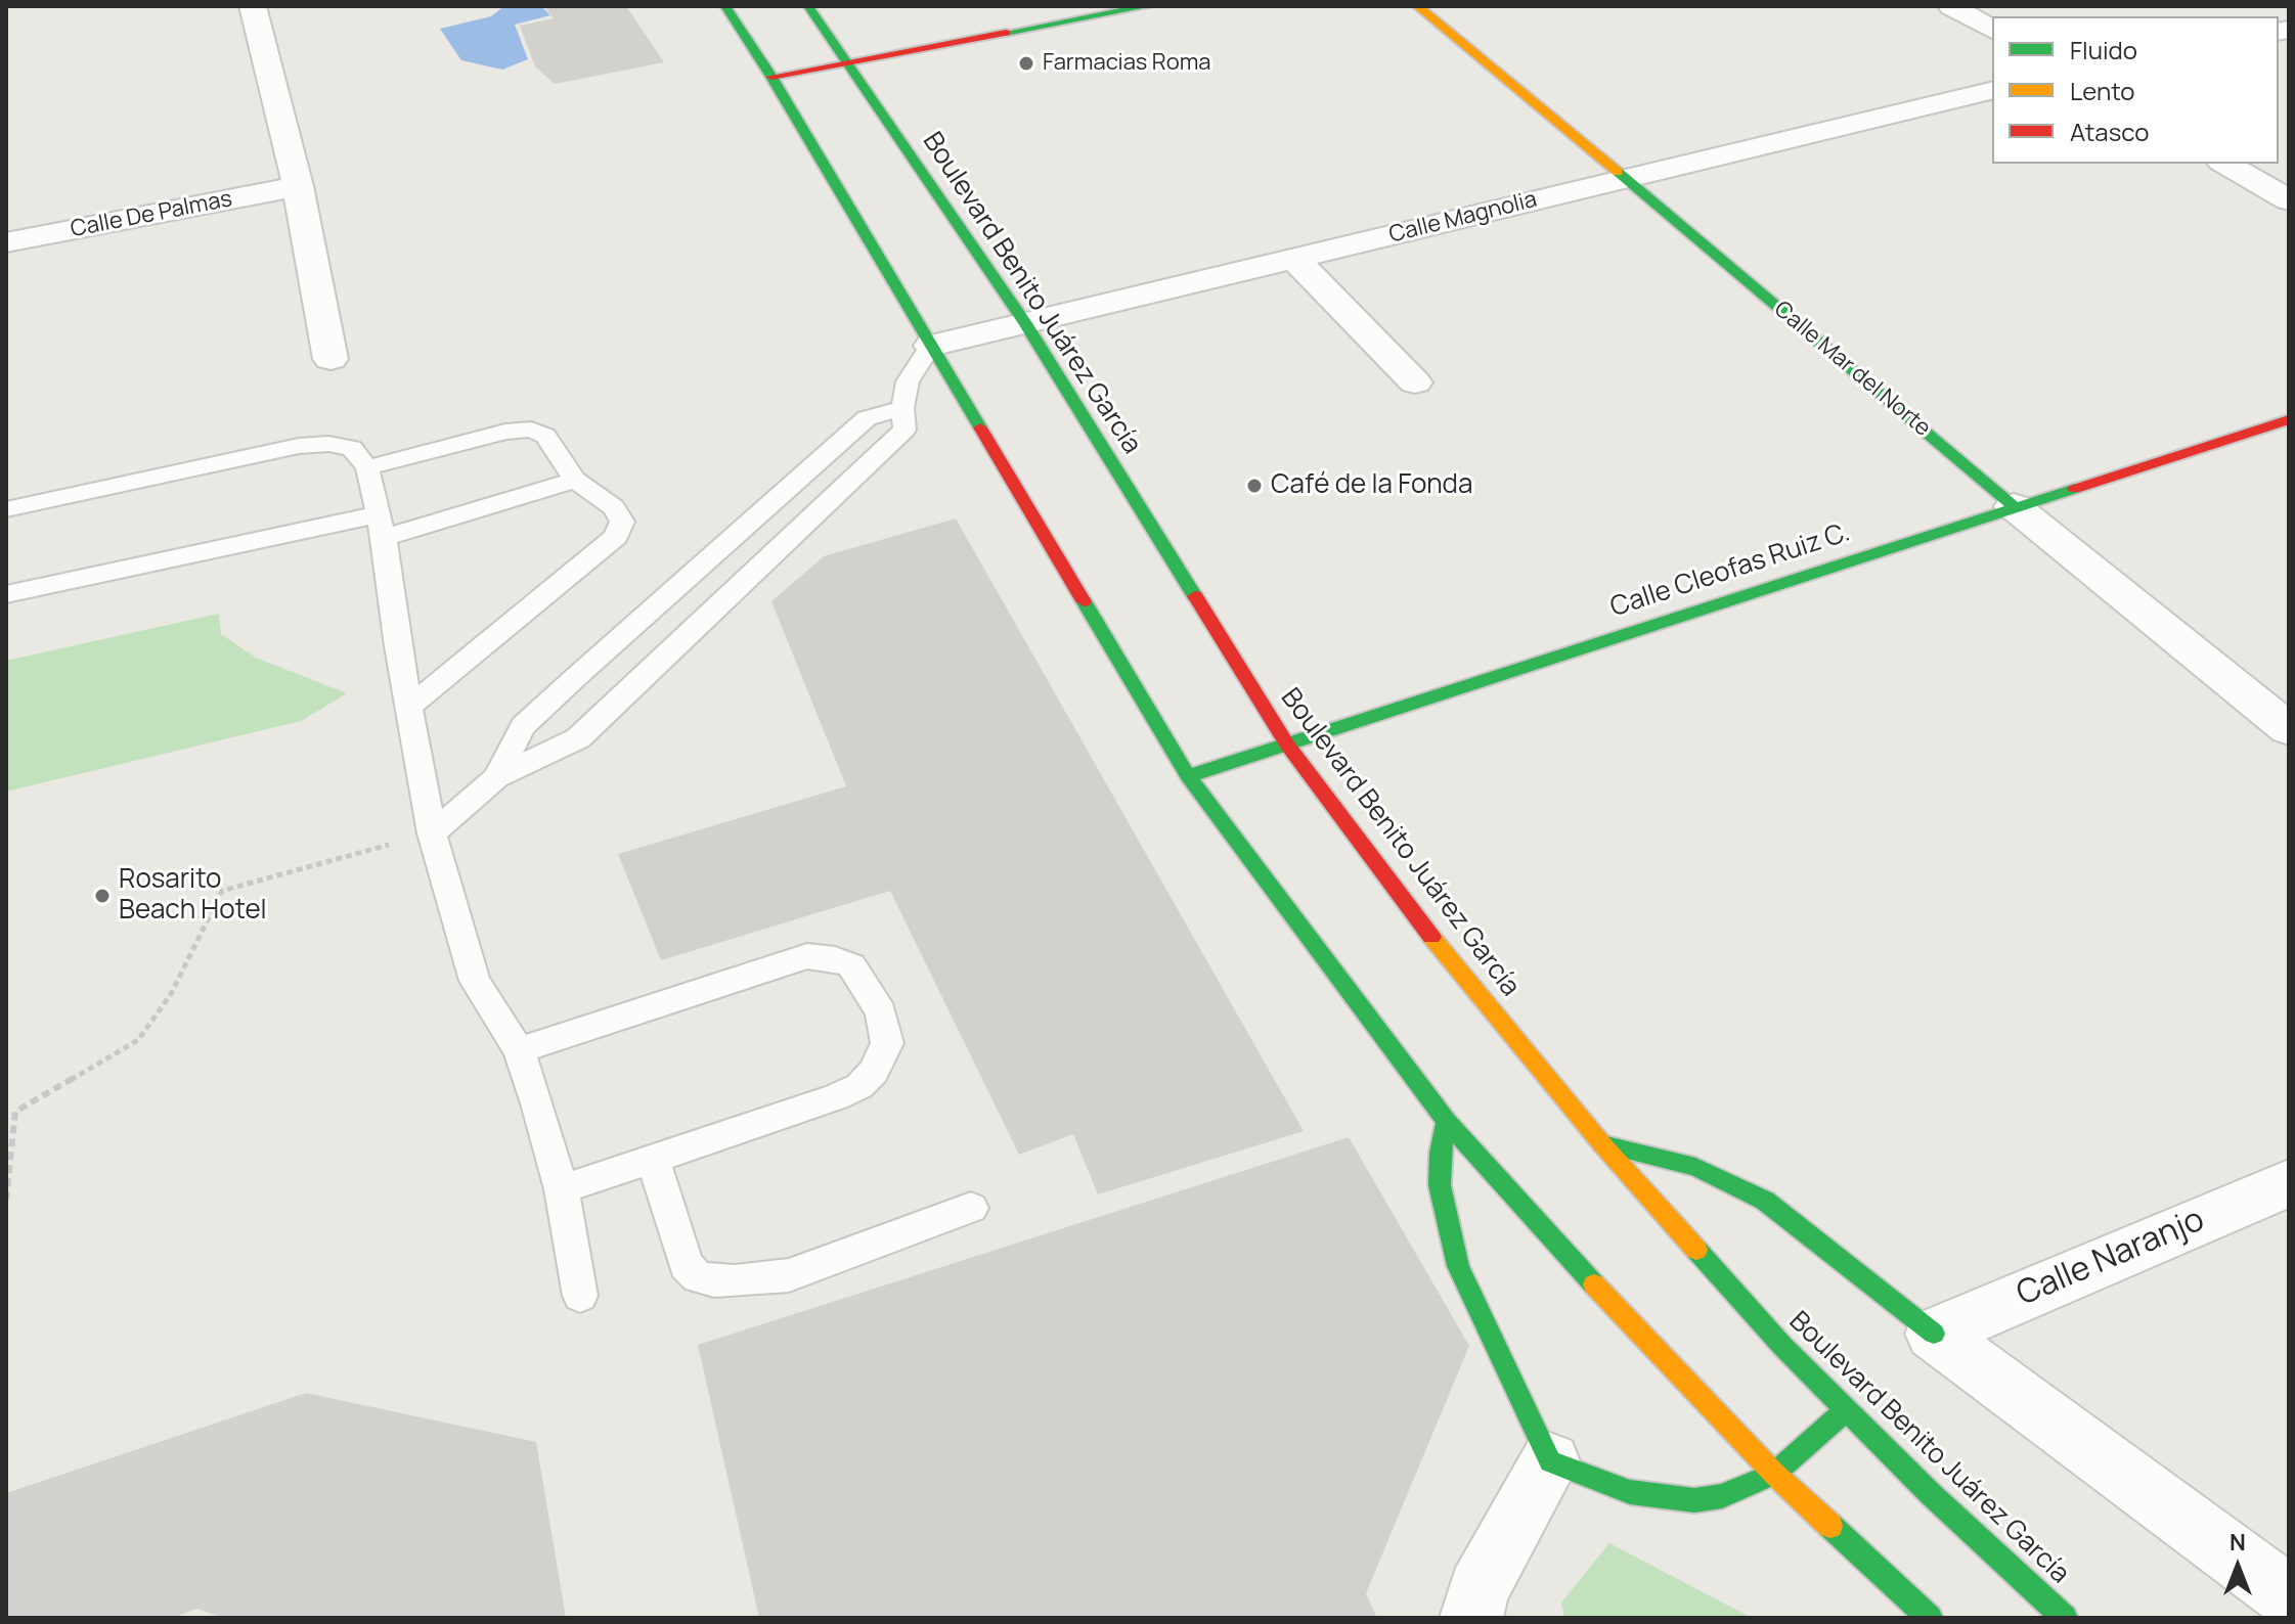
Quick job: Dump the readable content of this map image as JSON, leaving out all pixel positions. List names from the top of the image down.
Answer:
{
  "streets": {
    "main road": ["Boulevard Benito Juárez García", "Calle Mar del Norte", "Calle Cleofas Ruiz C."],
    "street": ["Calle De Palmas", "Calle Magnolia", "Calle Naranjo"]
  },
  "crossings": [
    ["Calle Magnolia", "Boulevard Benito Juárez García"],
    ["Calle Magnolia", "Calle Mar del Norte"],
    ["Boulevard Benito Juárez García", "Calle Cleofas Ruiz C."],
    ["Calle Mar del Norte", "Calle Cleofas Ruiz C."]
  ],
  "places": ["Farmacias Roma", "Café de la Fonda", "Rosarito Beach Hotel"],
  "legend": ["Fluido", "Lento", "Atasco"],
  "north": "top"
}
